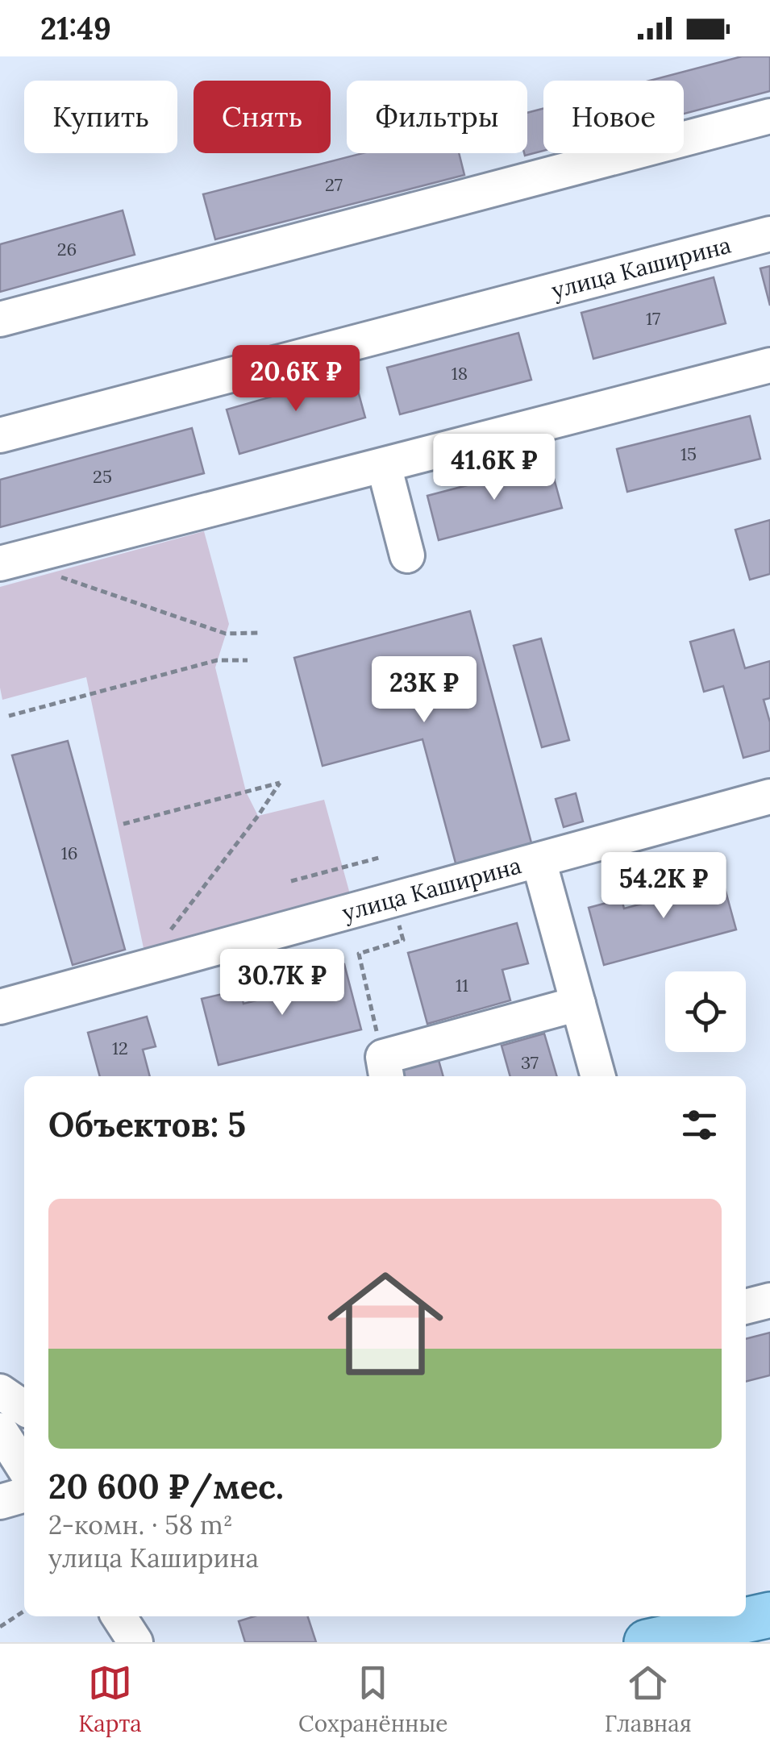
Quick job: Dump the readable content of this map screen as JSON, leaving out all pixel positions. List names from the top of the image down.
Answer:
{
  "streets": {
    "street": ["улица Каширина"]
  },
  "house_numbers": [
    "27",
    "26",
    "17",
    "18",
    "15",
    "25",
    "16",
    "11",
    "12",
    "37"
  ],
  "page": {
    "status": "21:49",
    "chip": [
      "Купить",
      "Снять",
      "Фильтры",
      "Новое"
    ],
    "price": [
      "20.6K ₽",
      "41.6K ₽",
      "23K ₽",
      "54.2K ₽",
      "30.7K ₽"
    ],
    "heading": "Объектов: 5",
    "list": [
      {
        "name": "20 600 ₽/мес.",
        "note": "2-комн. · 58 m² · улица Каширина"
      }
    ],
    "tabs": ["Карта", "Сохранённые", "Главная"]
  }
}
